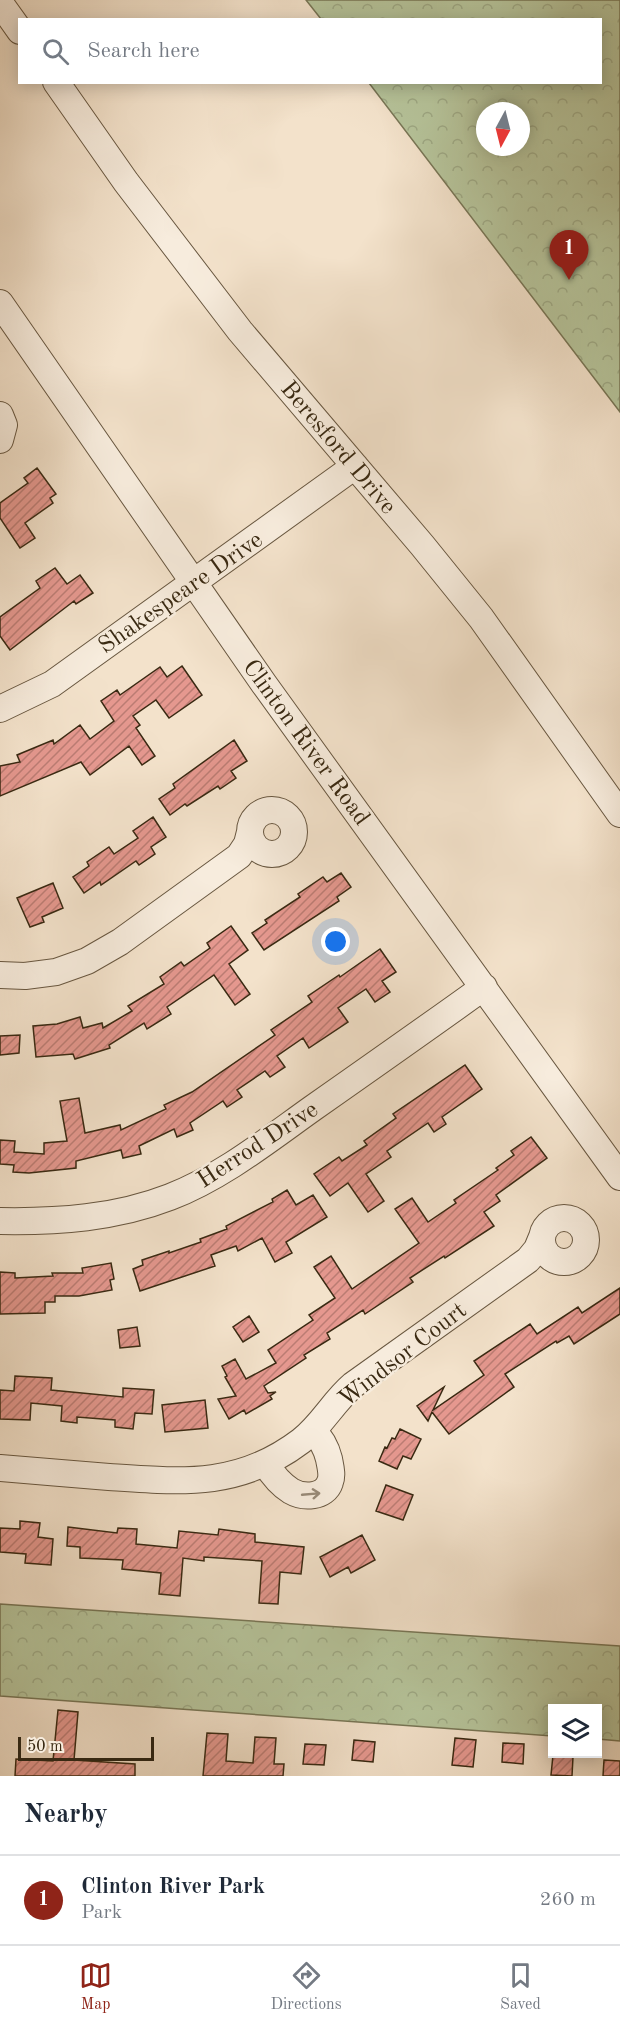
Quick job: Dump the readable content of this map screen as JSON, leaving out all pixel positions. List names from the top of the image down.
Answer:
{
  "streets": {
    "street": [
      "Beresford Drive",
      "Shakespeare Drive",
      "Clinton River Road",
      "Herrod Drive",
      "Windsor Court"
    ]
  },
  "crossings": [
    ["Beresford Drive", "Shakespeare Drive"],
    ["Shakespeare Drive", "Clinton River Road"],
    ["Clinton River Road", "Herrod Drive"]
  ],
  "scale_bar": "50 m",
  "north": "bottom",
  "page": {
    "search": "Search here",
    "pins": "1",
    "scale": "50 m",
    "heading": "Nearby",
    "list": [
      {
        "mark": "1",
        "name": "Clinton River Park",
        "note": "Park",
        "value": "260 m"
      }
    ],
    "nav": ["Map", "Directions", "Saved"]
  }
}
